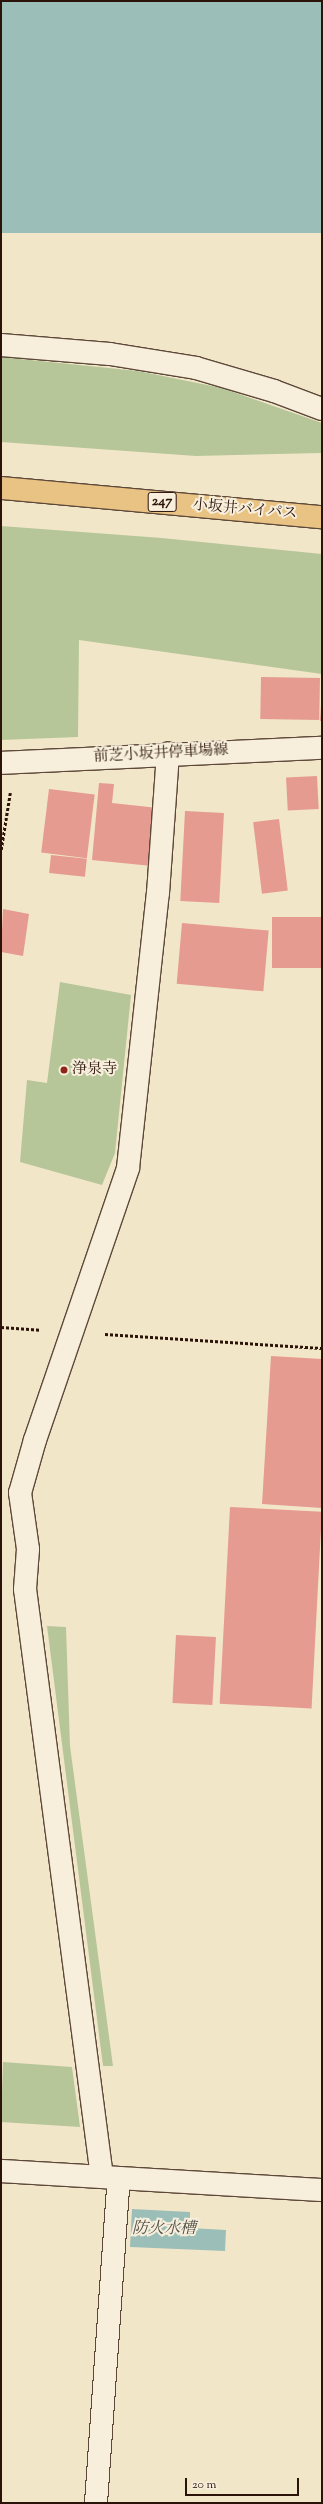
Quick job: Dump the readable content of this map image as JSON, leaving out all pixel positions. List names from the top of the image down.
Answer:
{
  "streets": {
    "highway": ["247", "小坂井バイパス"],
    "street": ["前芝小坂井停車場線"]
  },
  "water": ["防火水槽"],
  "places": ["浄泉寺"],
  "scale_bar": "20 m"
}
